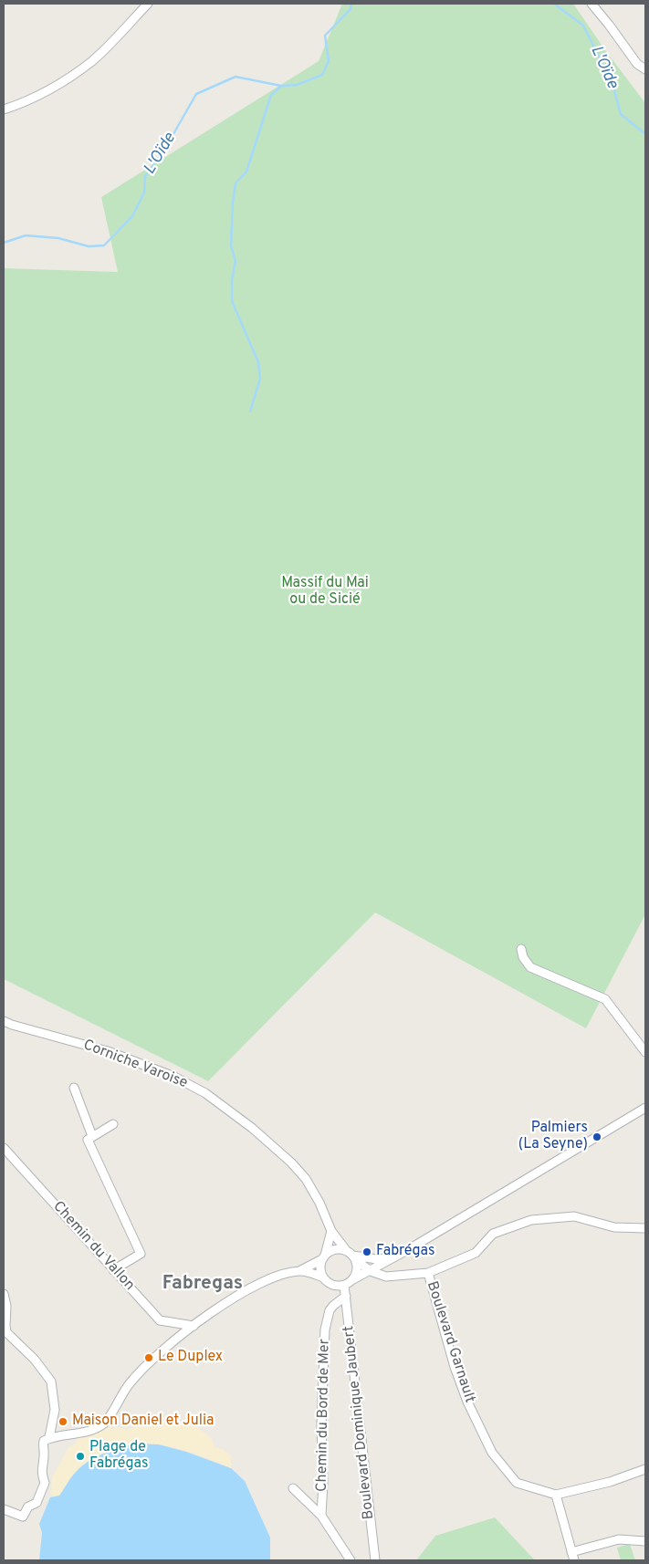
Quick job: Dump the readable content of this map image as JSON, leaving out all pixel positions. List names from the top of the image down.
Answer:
{
  "streets": {
    "street": [
      "Corniche Varoise",
      "Chemin du Vallon",
      "Boulevard Garnault",
      "Chemin du Bord de Mer",
      "Boulevard Dominique Jaubert"
    ]
  },
  "crossings": [
    ["Corniche Varoise", "Boulevard Dominique Jaubert"],
    ["Chemin du Bord de Mer", "Boulevard Dominique Jaubert"]
  ],
  "districts": ["Fabregas"],
  "water": ["L'Oïde"],
  "parks": ["Massif du Mai ou de Sicié"],
  "places": [
    "Palmiers (La Seyne)",
    "Fabrégas",
    "Le Duplex",
    "Maison Daniel et Julia",
    "Plage de Fabrégas"
  ]
}
